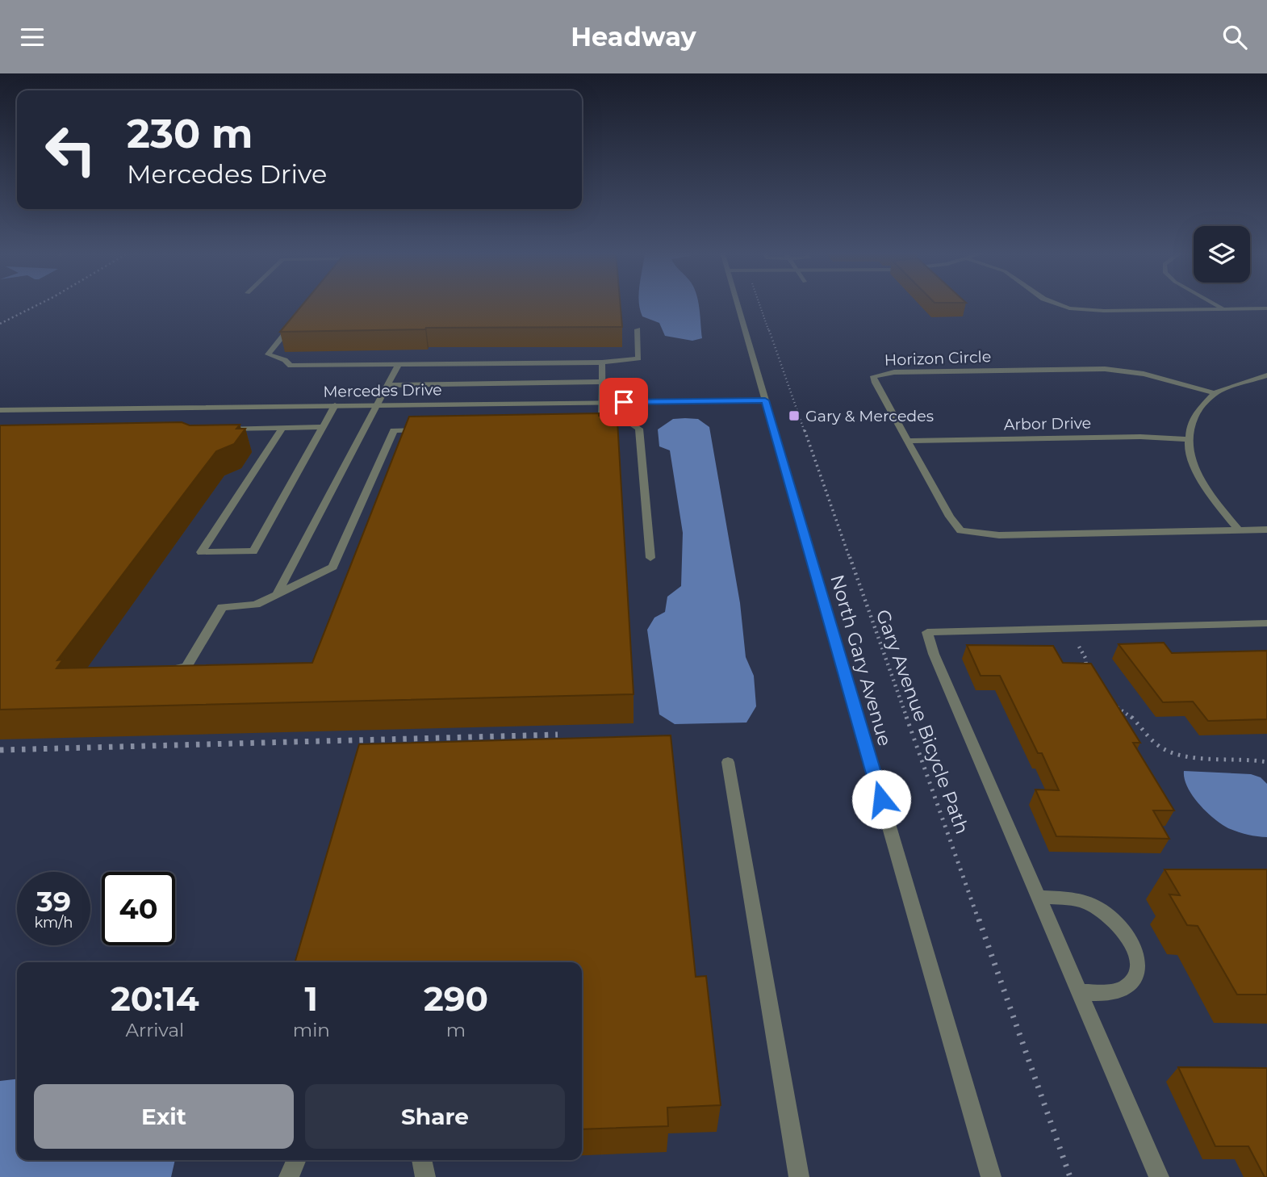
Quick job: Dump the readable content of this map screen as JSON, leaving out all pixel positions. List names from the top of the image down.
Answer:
{
  "streets": {
    "street": [
      "Horizon Circle",
      "Mercedes Drive",
      "Arbor Drive",
      "North Gary Avenue"
    ],
    "path": ["Gary Avenue Bicycle Path"]
  },
  "crossings": [
    ["Horizon Circle", "Arbor Drive"],
    ["Mercedes Drive", "North Gary Avenue"]
  ],
  "places": {
    "transit": ["Gary & Mercedes"]
  },
  "page": {
    "header": "Headway",
    "turn": ["230 m", "Mercedes Drive"],
    "speed": "39 km/h",
    "limit": "40",
    "eta": [
      "20:14",
      "Arrival",
      "1",
      "min",
      "290",
      "m"
    ],
    "buttons": ["Exit", "Share"]
  }
}
